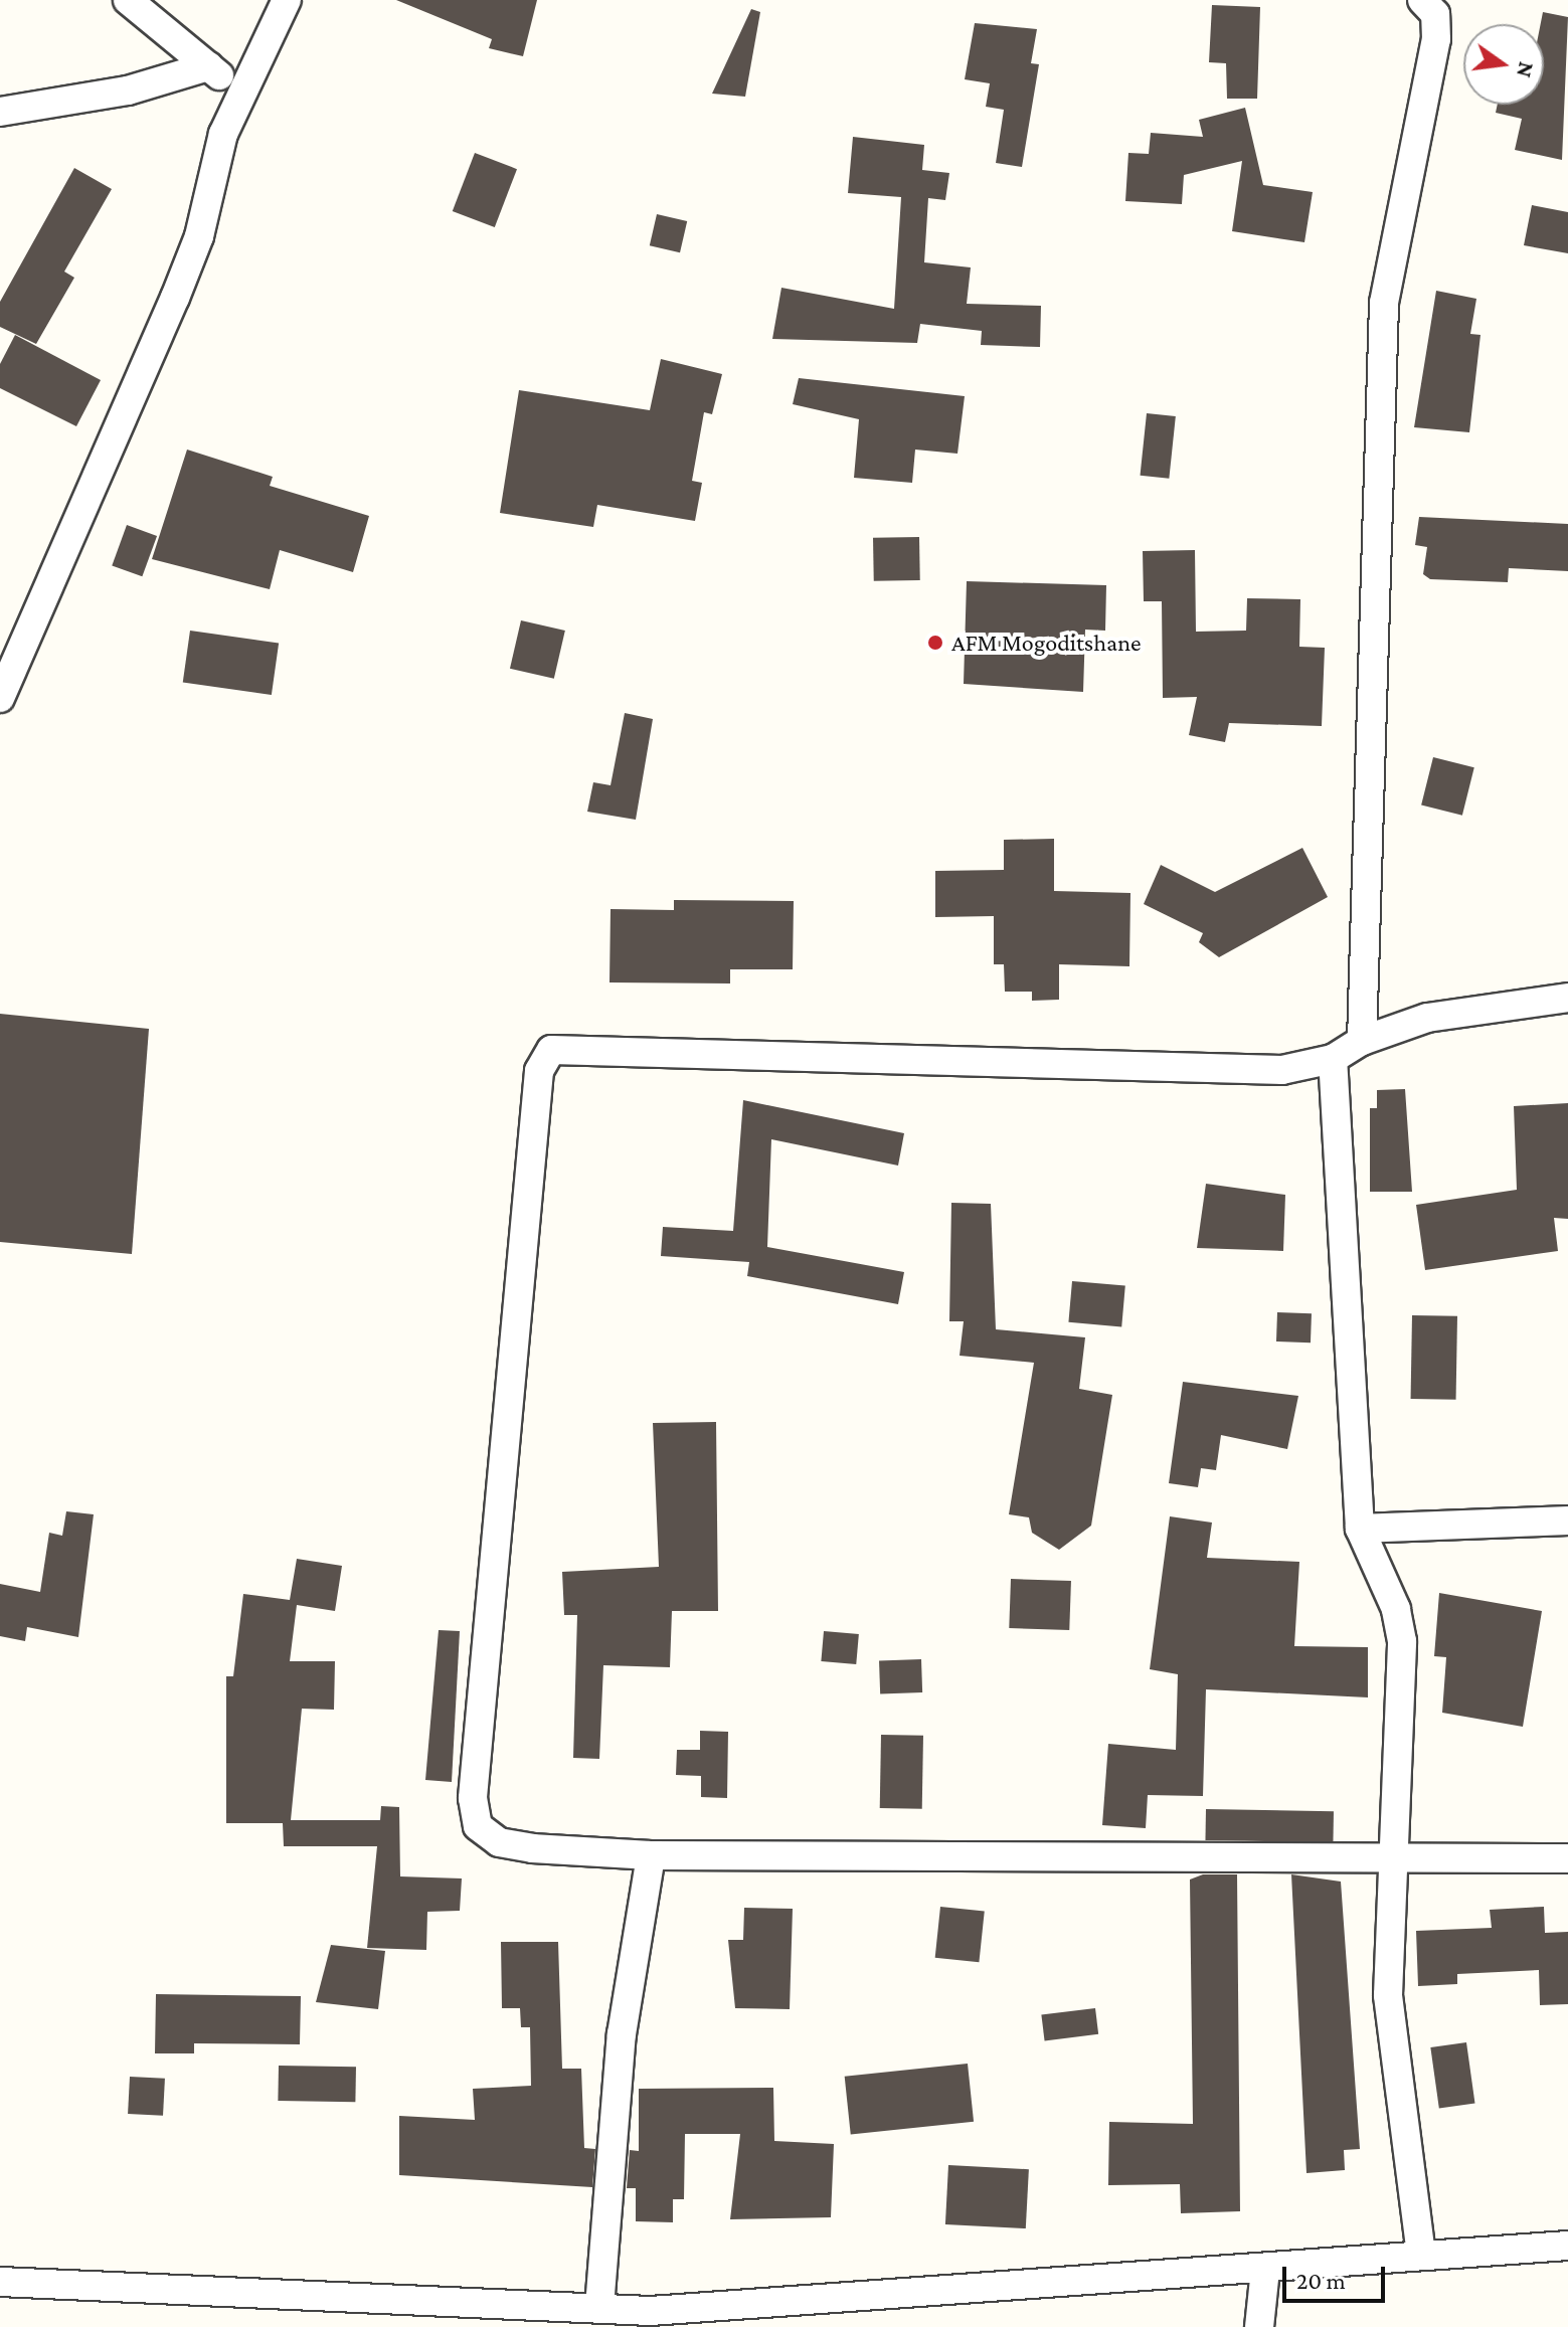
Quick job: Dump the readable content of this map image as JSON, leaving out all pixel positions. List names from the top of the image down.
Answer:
{
  "places": ["AFM Mogoditshane"],
  "scale_bar": "20 m",
  "north": "right"
}
